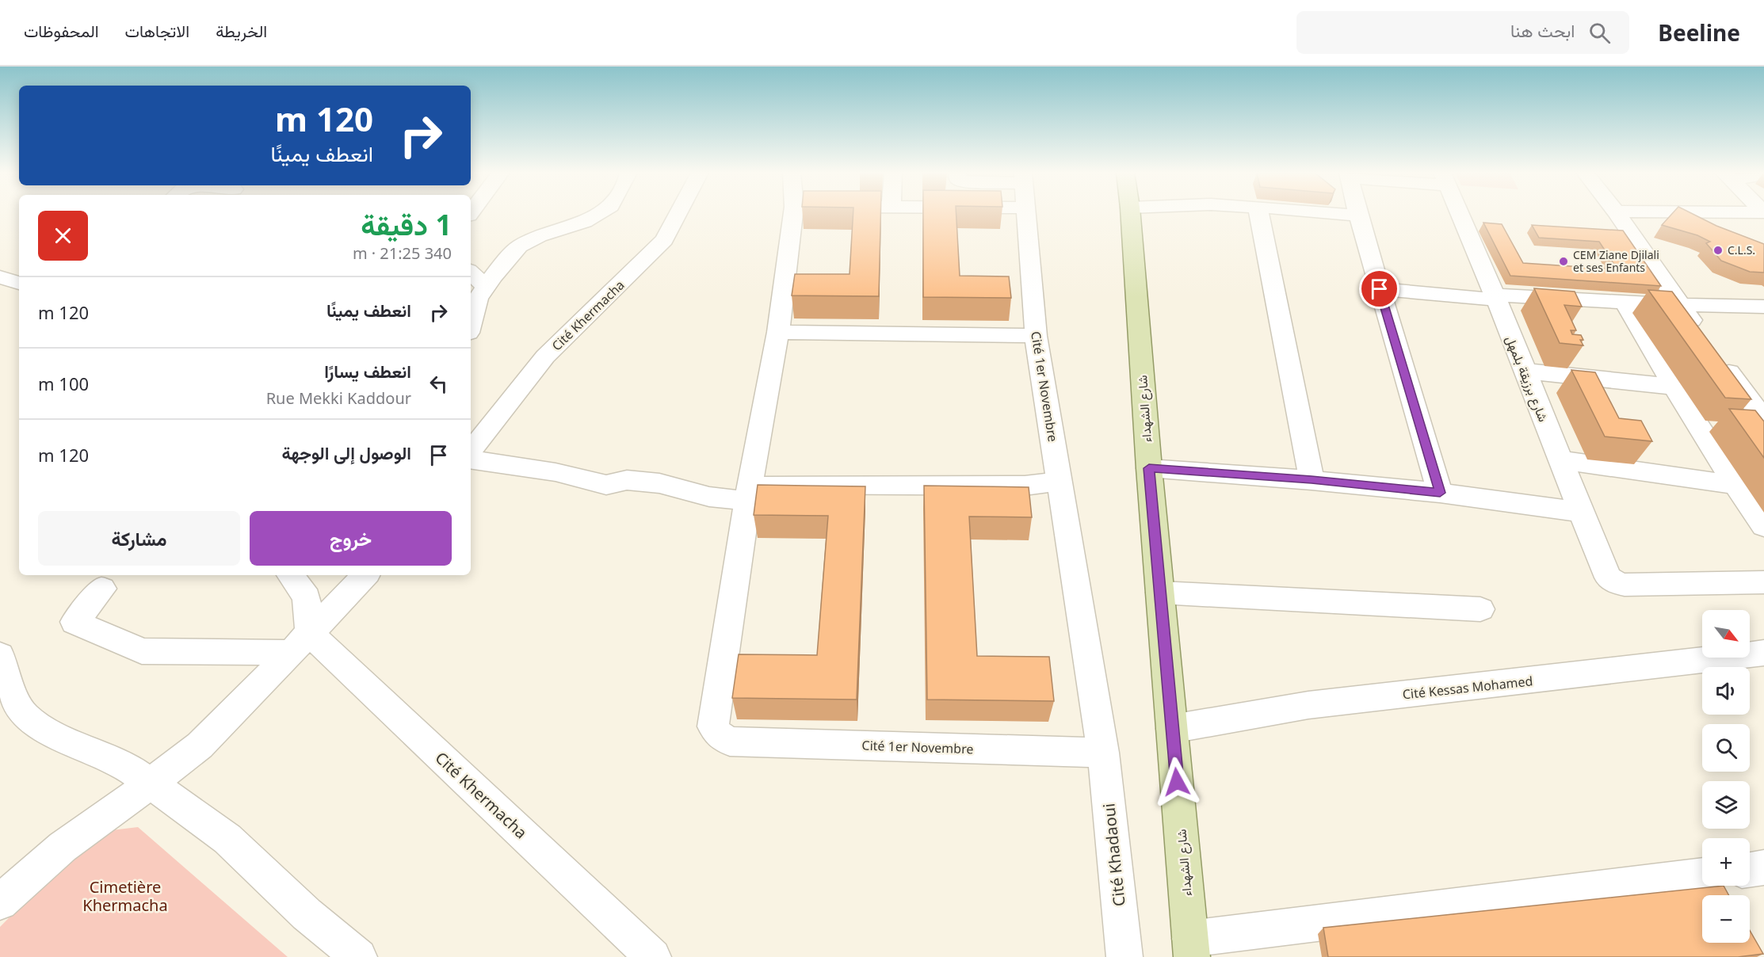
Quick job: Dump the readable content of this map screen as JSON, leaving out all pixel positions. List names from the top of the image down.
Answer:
{
  "streets": {
    "main road": ["شارع الشهداء"],
    "street": [
      "Cité Khermacha",
      "شارع برزيقة بلمهل",
      "Cité 1er Novembre",
      "Cité Kessas Mohamed",
      "Cité Khadaoui"
    ]
  },
  "crossings": [
    ["Cité 1er Novembre", "Cité Khadaoui"],
    ["شارع الشهداء", "Cité Kessas Mohamed"]
  ],
  "parks": ["Cimetière Khermacha"],
  "places": ["C.L.S.", "CEM Ziane Djilali et ses Enfants"],
  "north": "bottom right",
  "page": {
    "header": "Beeline",
    "search": "ابحث هنا",
    "nav": ["الخريطة", "الاتجاهات", "المحفوظات"],
    "turn": ["120 m", "انعطف يمينًا"],
    "heading": ["1 دقيقة", "340 m · 21:25"],
    "list": [
      {
        "name": "انعطف يمينًا",
        "value": "120 m"
      },
      {
        "name": "انعطف يسارًا",
        "note": "Rue Mekki Kaddour",
        "value": "100 m"
      },
      {
        "name": "الوصول إلى الوجهة",
        "value": "120 m"
      }
    ],
    "buttons": ["خروج", "مشاركة"],
    "map_buttons": ["+", "−"]
  }
}
